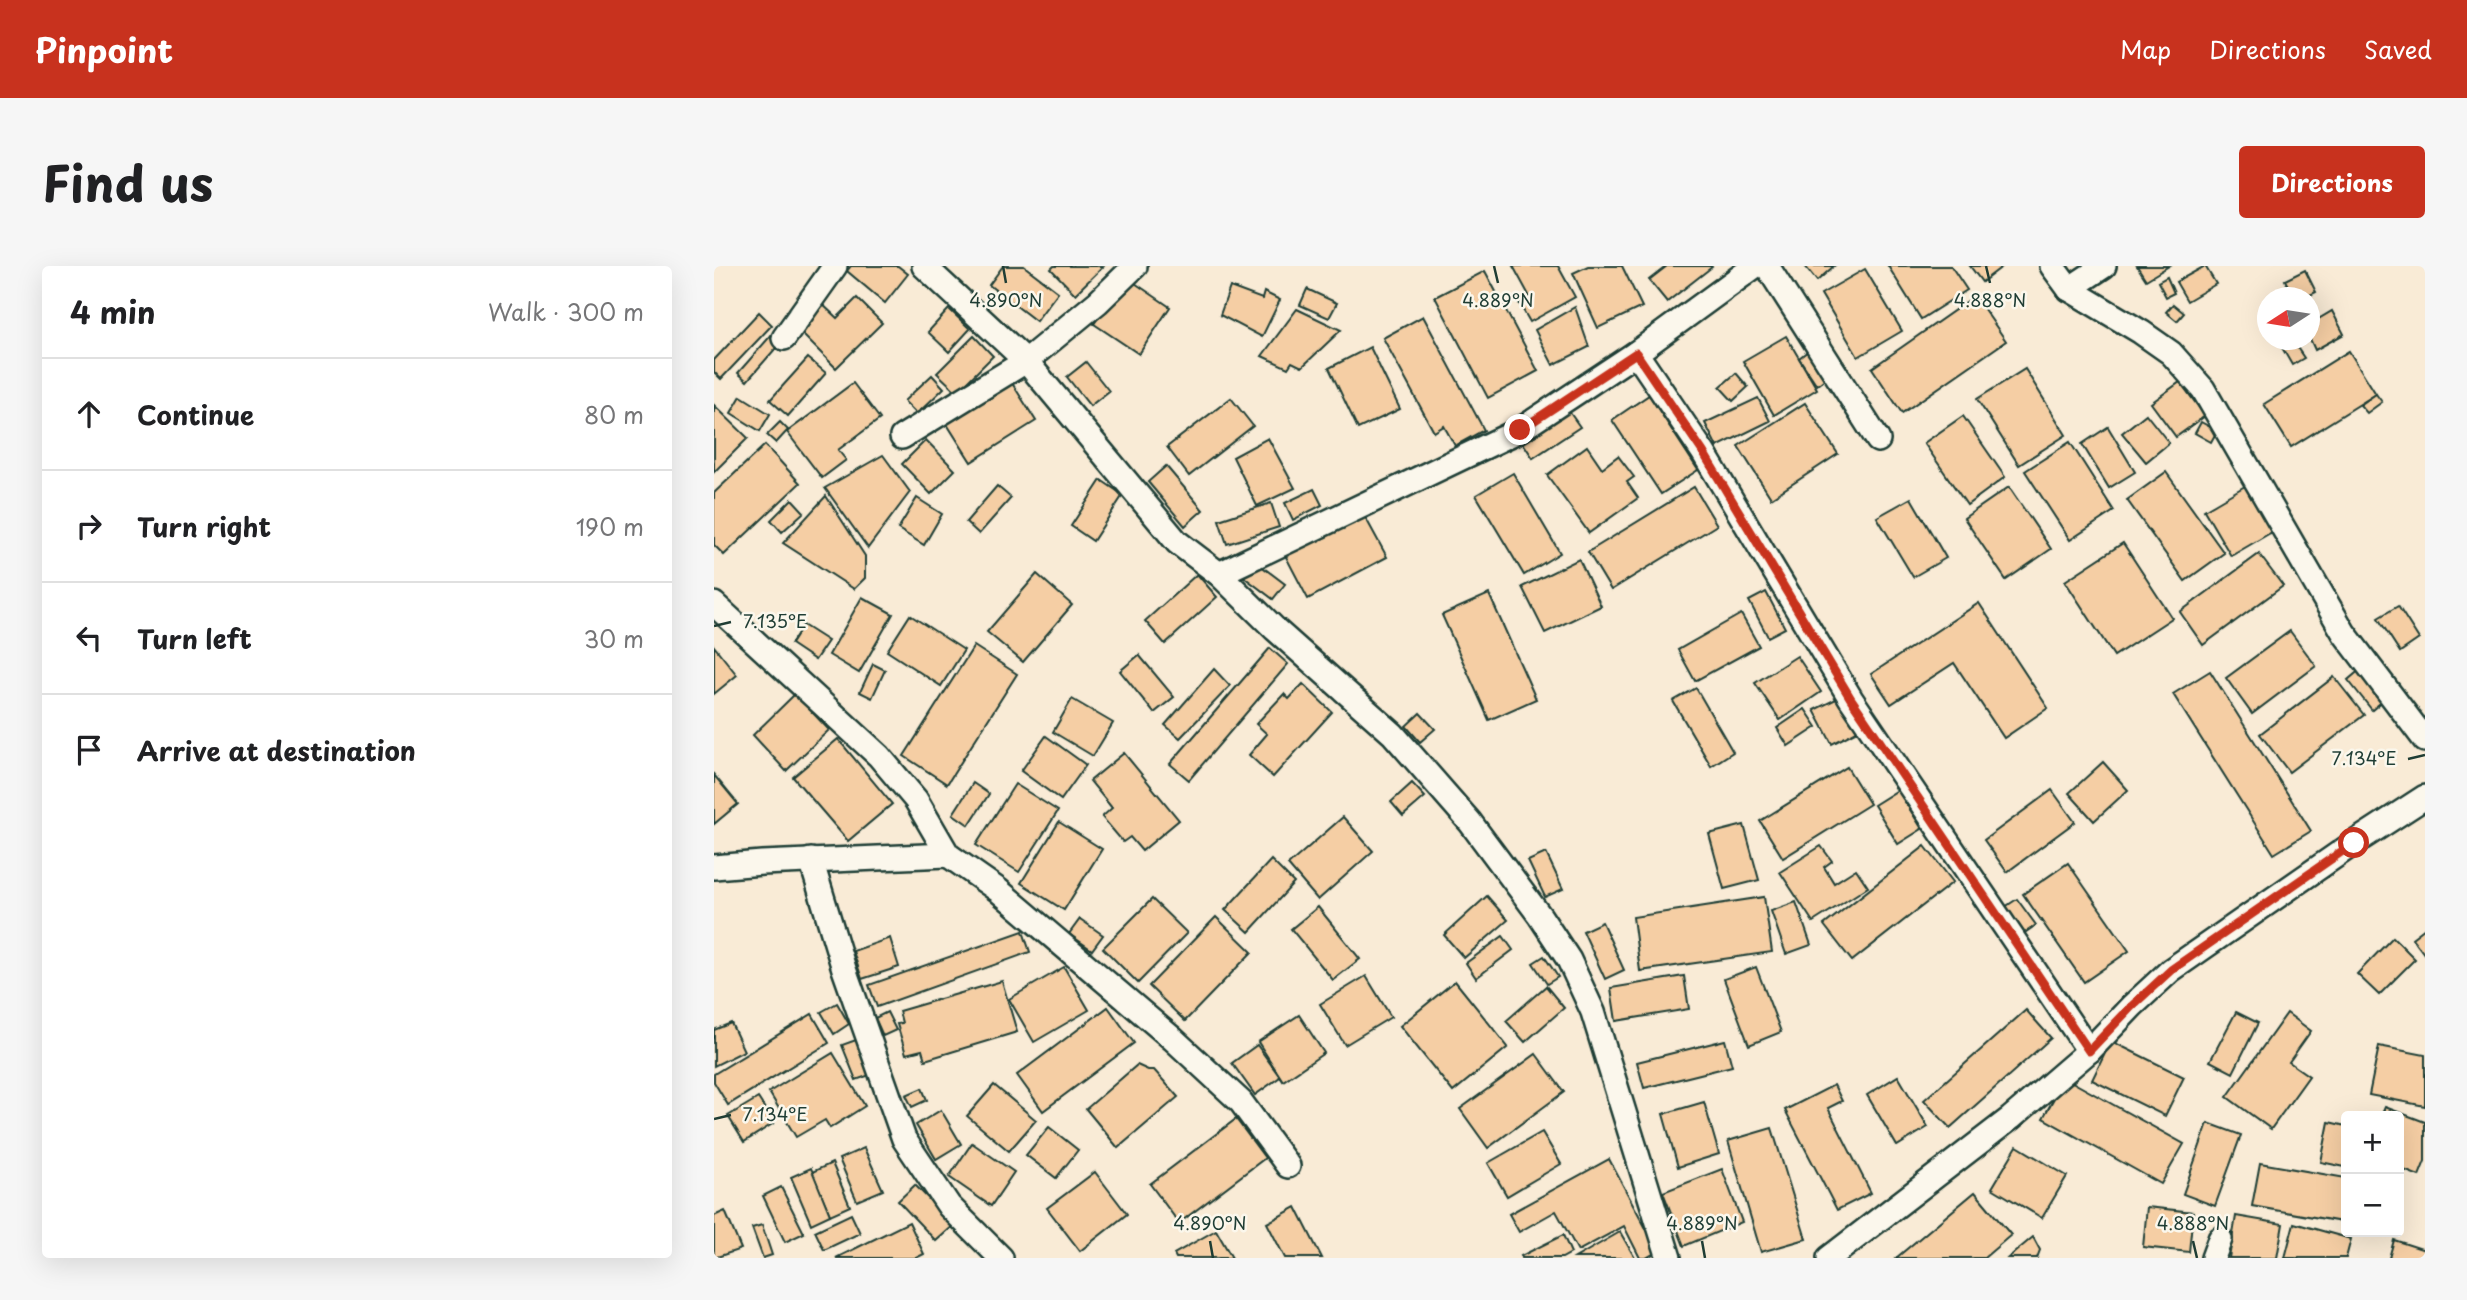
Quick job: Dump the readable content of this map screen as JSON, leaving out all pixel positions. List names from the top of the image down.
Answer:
{
  "north": "left",
  "page": {
    "header": "Pinpoint",
    "nav": ["Map", "Directions", "Saved"],
    "title": "Find us",
    "buttons": "Directions",
    "heading": ["4 min", "Walk · 300 m"],
    "list": [
      ["Continue", "80 m"],
      ["Turn right", "190 m"],
      ["Turn left", "30 m"],
      "Arrive at destination"
    ],
    "map_buttons": ["+", "−"]
  },
  "coordinates": [
    "4.890°N",
    "4.889°N",
    "4.888°N",
    "7.135°E",
    "7.134°E"
  ]
}
